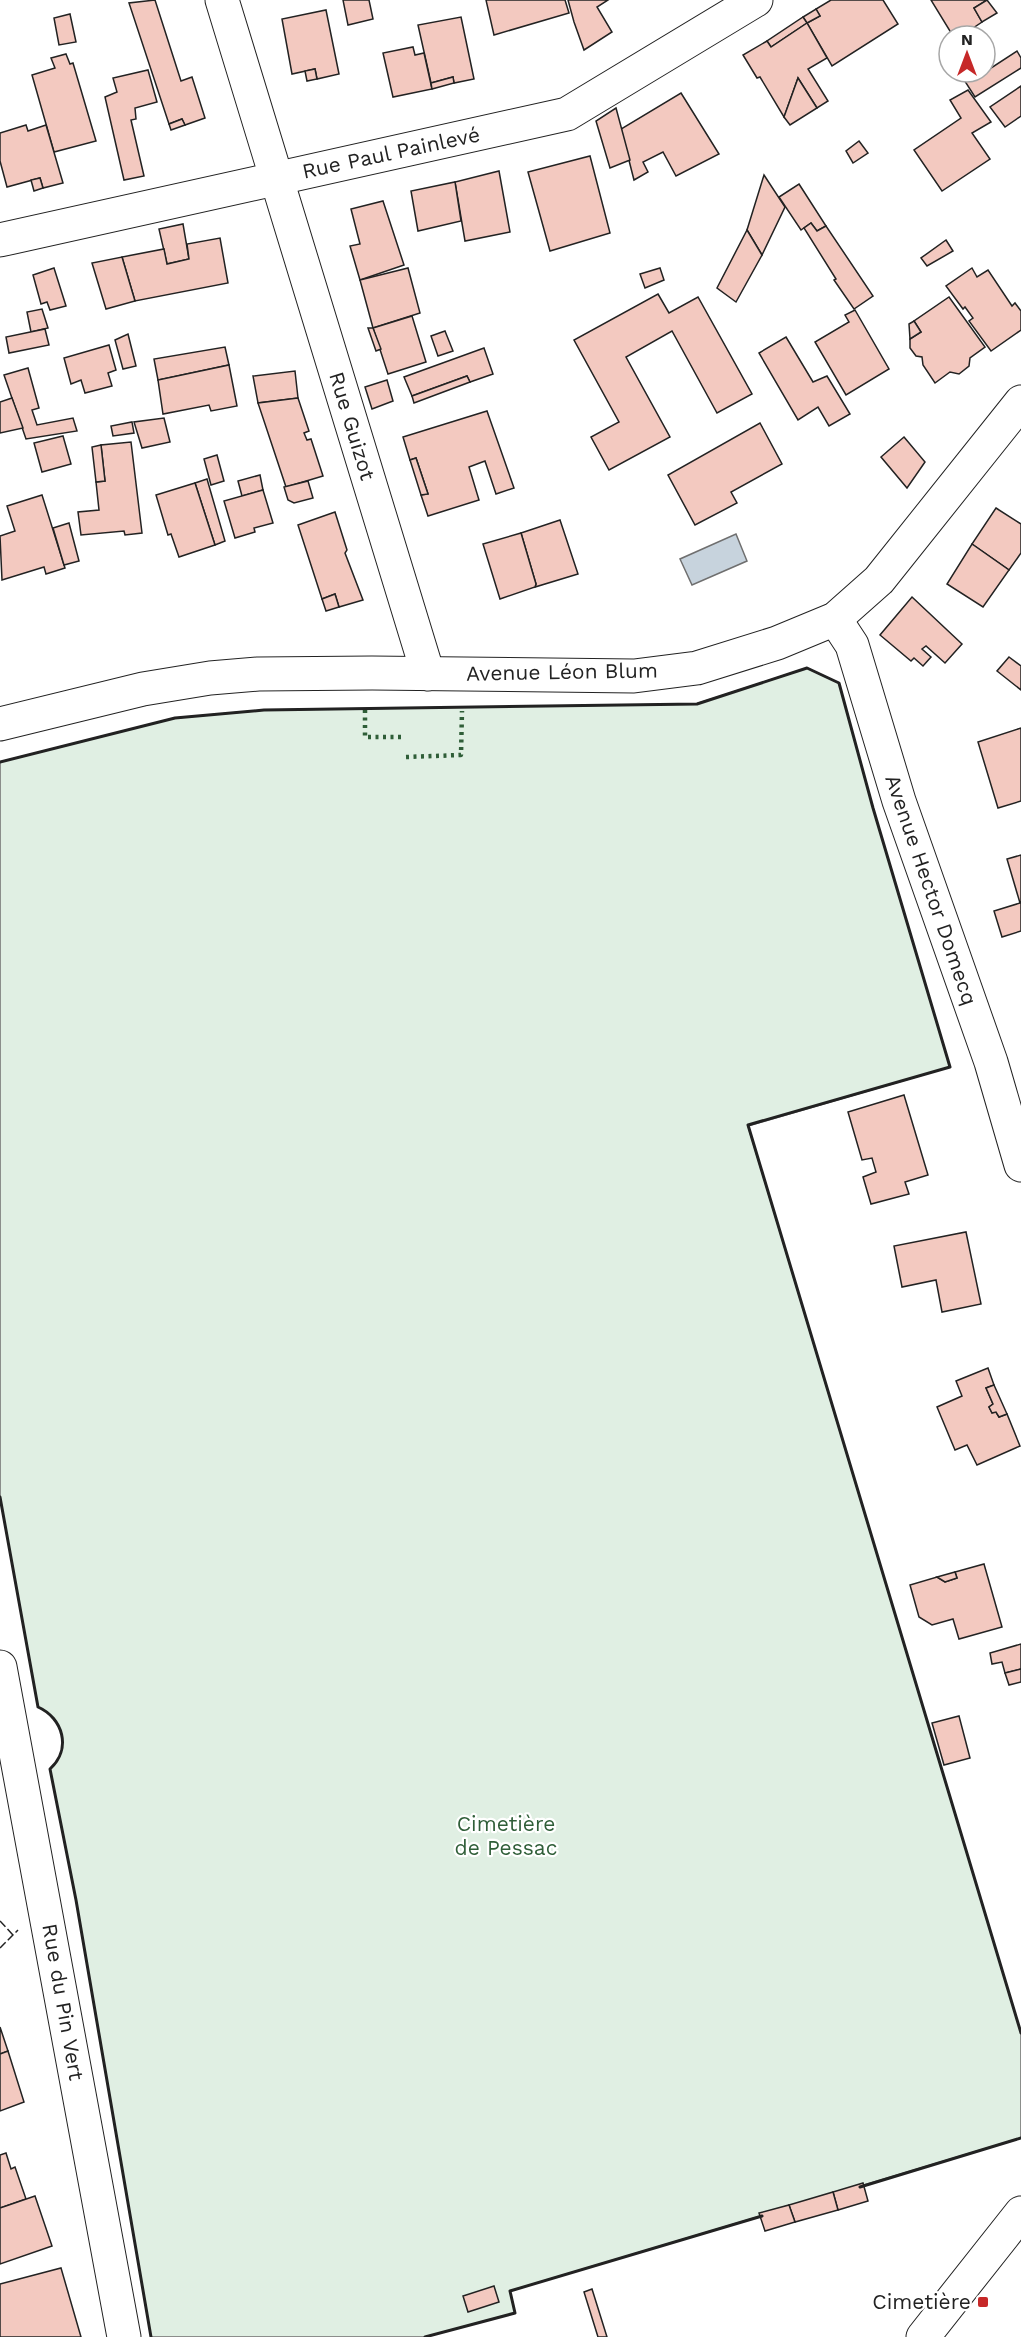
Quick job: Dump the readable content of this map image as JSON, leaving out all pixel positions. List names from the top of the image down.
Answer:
{
  "streets": {
    "street": [
      "Rue Paul Painlevé",
      "Rue Guizot",
      "Avenue Léon Blum",
      "Avenue Hector Domecq",
      "Rue du Pin Vert"
    ]
  },
  "crossings": [
    ["Rue Paul Painlevé", "Rue Guizot"],
    ["Rue Guizot", "Avenue Léon Blum"],
    ["Avenue Léon Blum", "Avenue Hector Domecq"]
  ],
  "parks": ["Cimetière de Pessac"],
  "places": {
    "transit": ["Cimetière"]
  },
  "north": "top"
}
